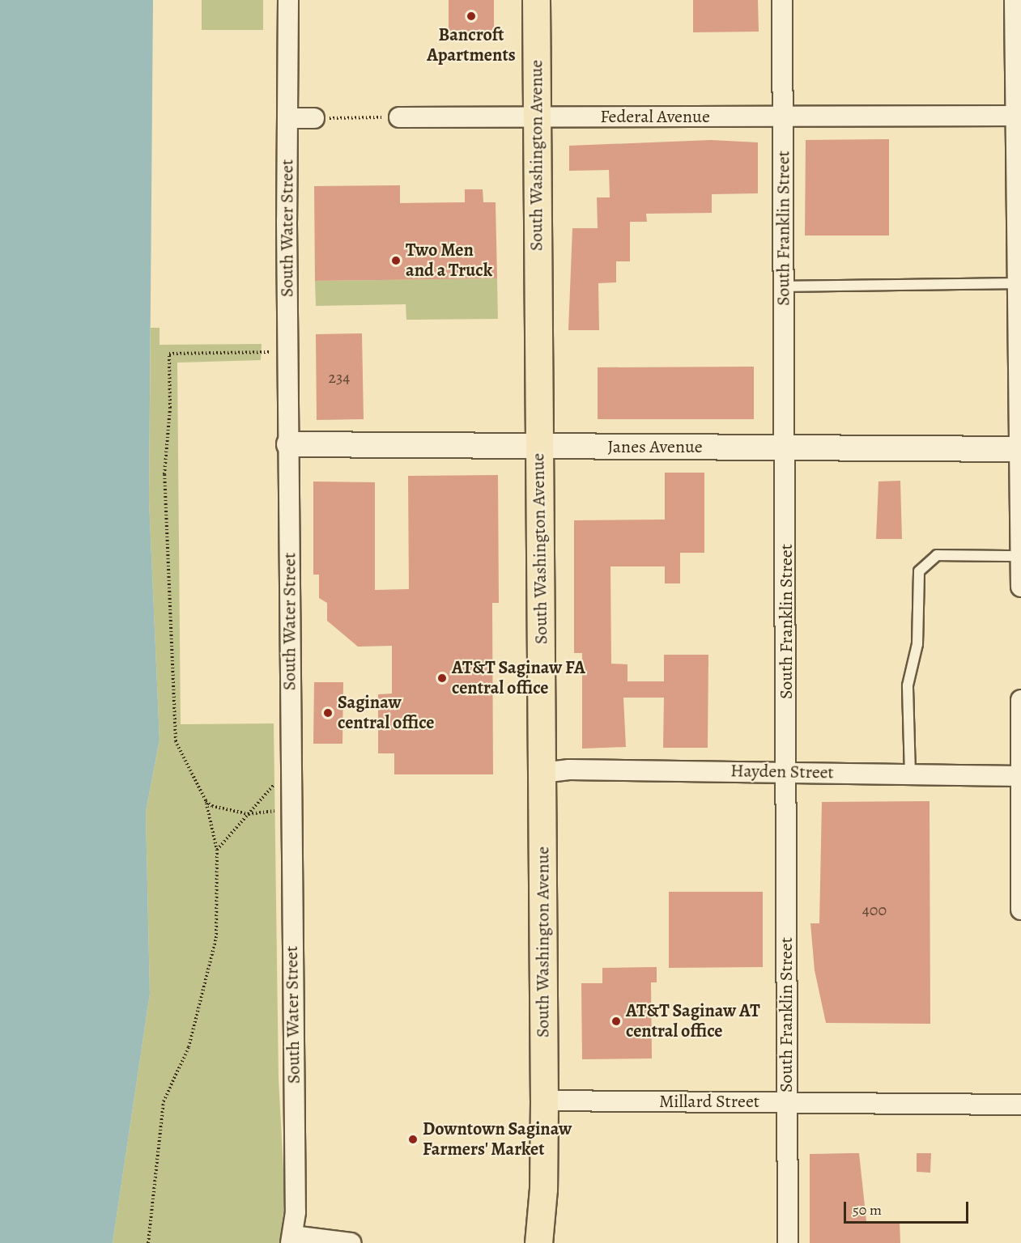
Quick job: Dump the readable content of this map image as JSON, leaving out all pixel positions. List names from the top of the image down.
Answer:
{
  "streets": {
    "main road": ["South Washington Avenue"],
    "street": [
      "Federal Avenue",
      "South Water Street",
      "South Franklin Street",
      "Janes Avenue",
      "Hayden Street",
      "Millard Street"
    ]
  },
  "crossings": [
    ["Federal Avenue", "South Washington Avenue"],
    ["Federal Avenue", "South Franklin Street"],
    ["South Washington Avenue", "Janes Avenue"],
    ["South Washington Avenue", "Hayden Street"],
    ["South Washington Avenue", "Millard Street"],
    ["South Water Street", "Janes Avenue"],
    ["South Franklin Street", "Janes Avenue"],
    ["South Franklin Street", "Hayden Street"],
    ["South Franklin Street", "Millard Street"]
  ],
  "places": [
    "Bancroft Apartments",
    "Two Men and a Truck",
    "AT&T Saginaw FA central office",
    "Saginaw central office",
    "AT&T Saginaw AT central office",
    "Downtown Saginaw Farmers' Market"
  ],
  "house_numbers": ["234", "400"],
  "scale_bar": "50 m"
}
